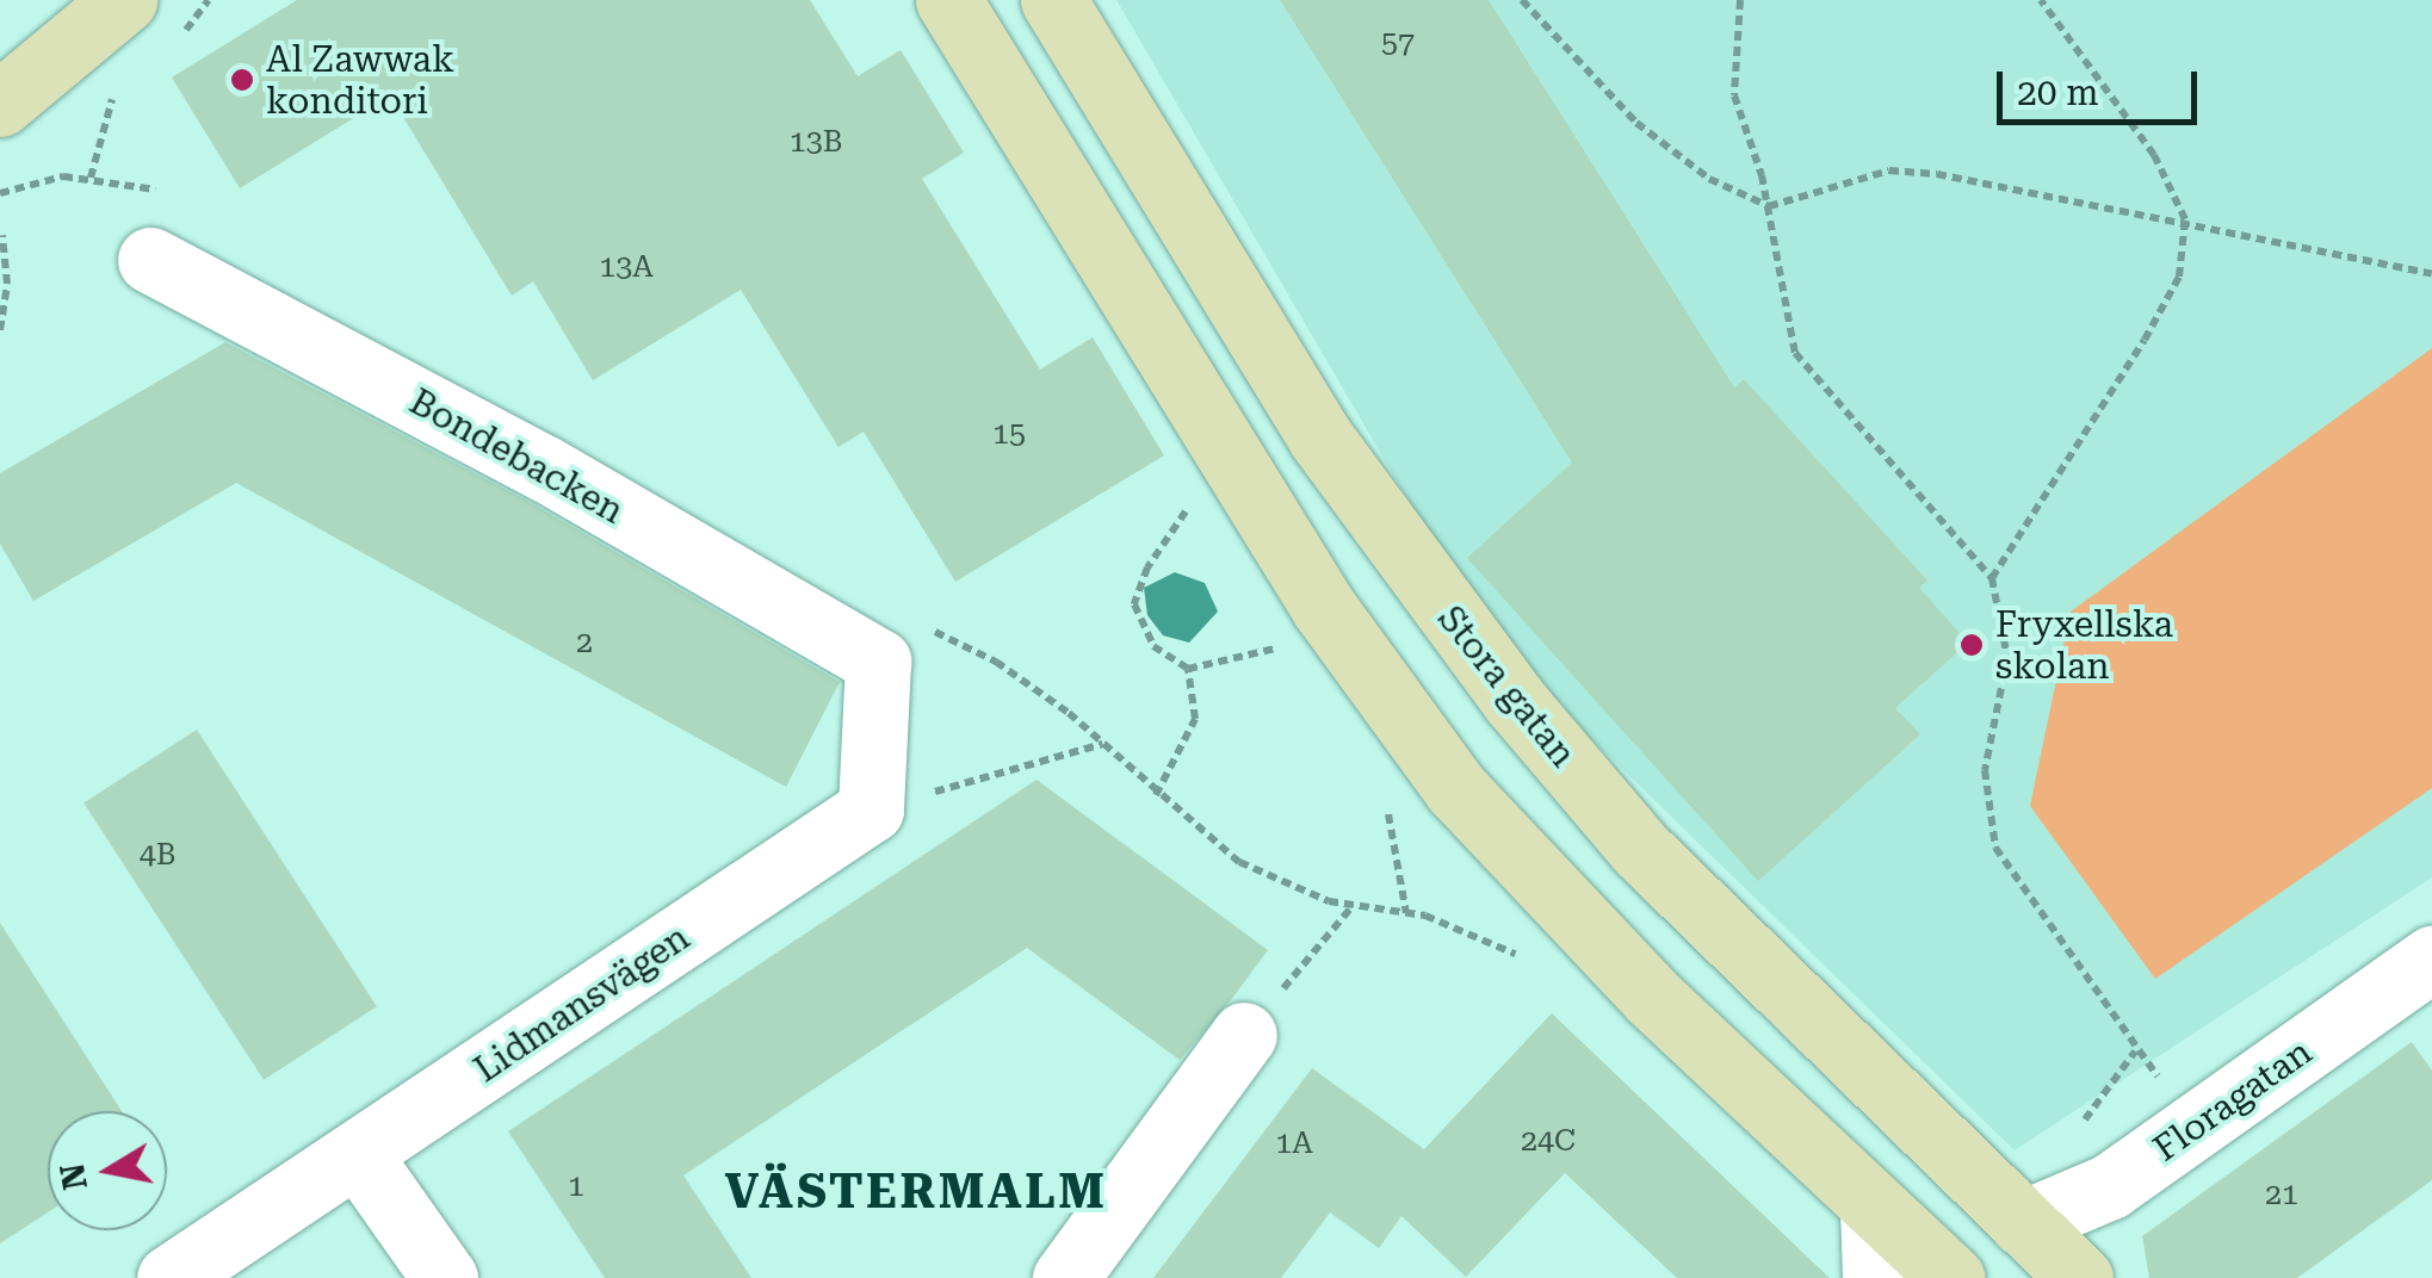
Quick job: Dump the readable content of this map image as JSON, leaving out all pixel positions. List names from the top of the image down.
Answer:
{
  "streets": {
    "main road": ["Stora gatan"],
    "street": ["Bondebacken", "Lidmansvägen", "Floragatan"]
  },
  "crossings": [
    ["Bondebacken", "Lidmansvägen"],
    ["Stora gatan", "Floragatan"]
  ],
  "districts": ["VÄSTERMALM"],
  "places": ["Al Zawwak konditori", "Fryxellska skolan"],
  "house_numbers": [
    "57",
    "13B",
    "13A",
    "15",
    "2",
    "4B",
    "24C",
    "1A",
    "1",
    "21"
  ],
  "scale_bar": "20 m",
  "north": "left"
}
